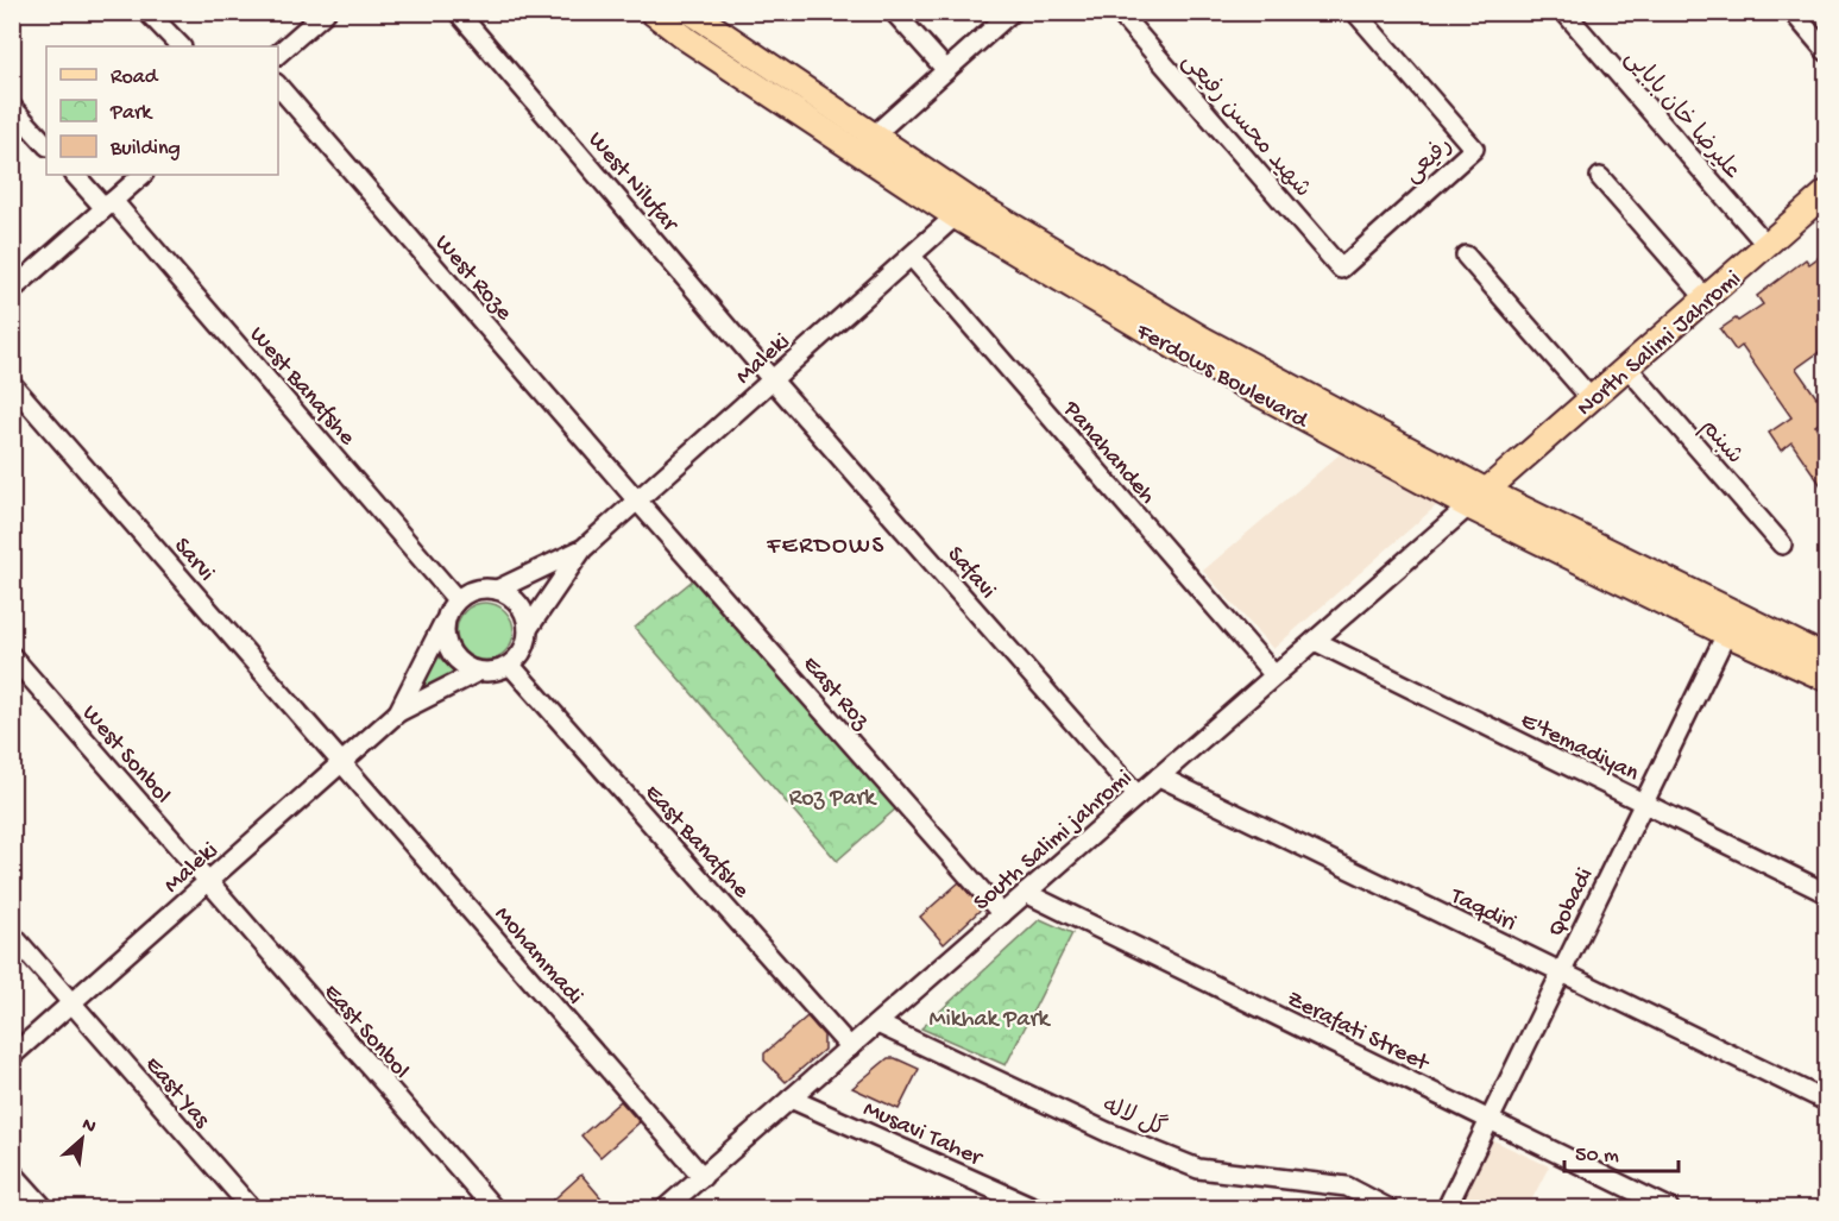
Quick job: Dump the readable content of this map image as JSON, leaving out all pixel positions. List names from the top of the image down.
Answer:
{
  "streets": {
    "main road": ["North Salimi Jahromi", "Ferdows Boulevard"],
    "street": [
      "علیرضا خان بابایی",
      "شهید محسن رفیعی",
      "رفیعی",
      "West Nilufar",
      "West Roze",
      "Maleki",
      "West Banafshe",
      "شبنم",
      "Panahandeh",
      "Sarvi",
      "Safavi",
      "East Roz",
      "E'temadiyan",
      "West Sonbol",
      "South Salimi jahromi",
      "East Banafshe",
      "Qobadi",
      "Taqdiri",
      "Mohammadi",
      "Zerafati Street",
      "East Sonbol",
      "East Yas",
      "گل لاله",
      "Musavi Taher"
    ]
  },
  "crossings": [
    ["علیرضا خان بابایی", "North Salimi Jahromi"],
    ["شهید محسن رفیعی", "رفیعی"],
    ["West Nilufar", "Maleki"],
    ["West Nilufar", "Safavi"],
    ["West Roze", "Maleki"],
    ["West Roze", "East Roz"],
    ["North Salimi Jahromi", "Ferdows Boulevard"],
    ["North Salimi Jahromi", "شبنم"],
    ["North Salimi Jahromi", "South Salimi jahromi"],
    ["Maleki", "Ferdows Boulevard"],
    ["Maleki", "West Banafshe"],
    ["Maleki", "Panahandeh"],
    ["Maleki", "Sarvi"],
    ["Maleki", "Safavi"],
    ["Maleki", "East Roz"],
    ["Maleki", "West Sonbol"],
    ["Maleki", "East Banafshe"],
    ["Maleki", "Mohammadi"],
    ["Maleki", "East Sonbol"],
    ["Maleki", "East Yas"],
    ["Ferdows Boulevard", "South Salimi jahromi"],
    ["Ferdows Boulevard", "Qobadi"],
    ["West Banafshe", "East Banafshe"],
    ["Panahandeh", "South Salimi jahromi"],
    ["Sarvi", "Mohammadi"],
    ["Safavi", "South Salimi jahromi"],
    ["East Roz", "South Salimi jahromi"],
    ["E'temadiyan", "South Salimi jahromi"],
    ["E'temadiyan", "Qobadi"],
    ["West Sonbol", "East Sonbol"],
    ["South Salimi jahromi", "East Banafshe"],
    ["South Salimi jahromi", "Taqdiri"],
    ["South Salimi jahromi", "Mohammadi"],
    ["South Salimi jahromi", "Zerafati Street"],
    ["South Salimi jahromi", "گل لاله"],
    ["South Salimi jahromi", "Musavi Taher"],
    ["Qobadi", "Taqdiri"],
    ["Qobadi", "Zerafati Street"]
  ],
  "districts": ["FERDOWS"],
  "parks": ["Roz Park", "Mikhak Park"],
  "legend": ["Road", "Park", "Building"],
  "scale_bar": "50 m",
  "north": "top right"
}
